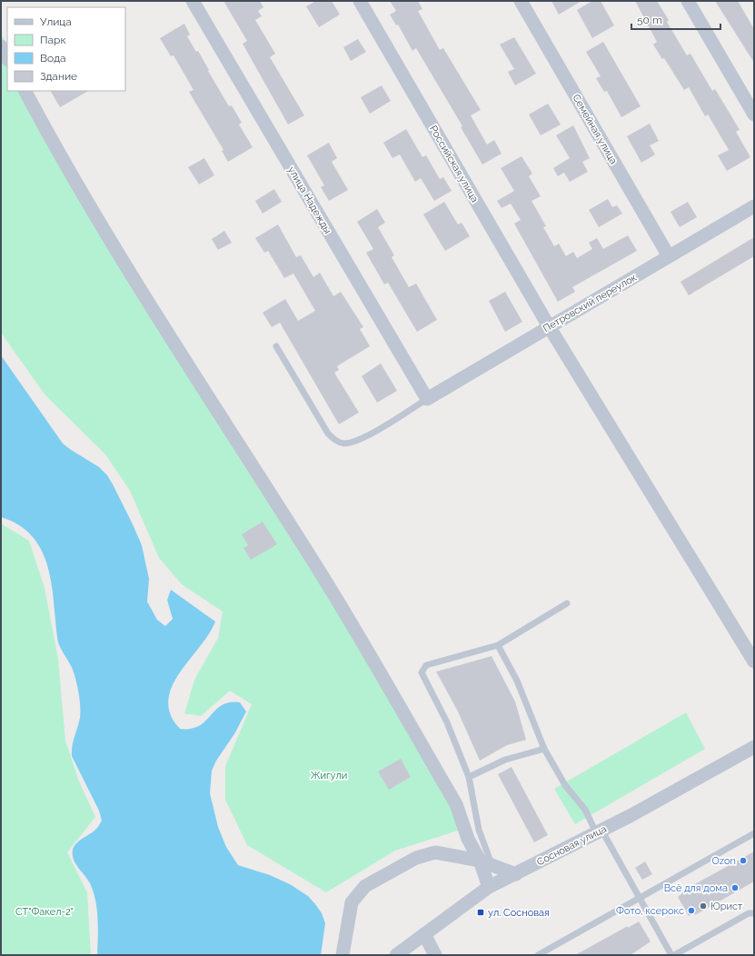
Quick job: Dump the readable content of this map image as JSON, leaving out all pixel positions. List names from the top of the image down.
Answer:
{
  "streets": {
    "street": [
      "Семейная улица",
      "Российская улица",
      "улица Надежды",
      "Петровский переулок",
      "Сосновая улица"
    ]
  },
  "crossings": [
    ["Семейная улица", "Петровский переулок"],
    ["Российская улица", "Петровский переулок"],
    ["улица Надежды", "Петровский переулок"]
  ],
  "parks": ["Жигули", "СТ\"Факел-2\""],
  "places": {
    "other": [
      "Ozon",
      "Всё для дома",
      "Юрист",
      "Фото, ксерокс"
    ],
    "transit": ["ул. Сосновая"]
  },
  "legend": [
    "Улица",
    "Парк",
    "Вода",
    "Здание"
  ],
  "scale_bar": "50 m"
}
